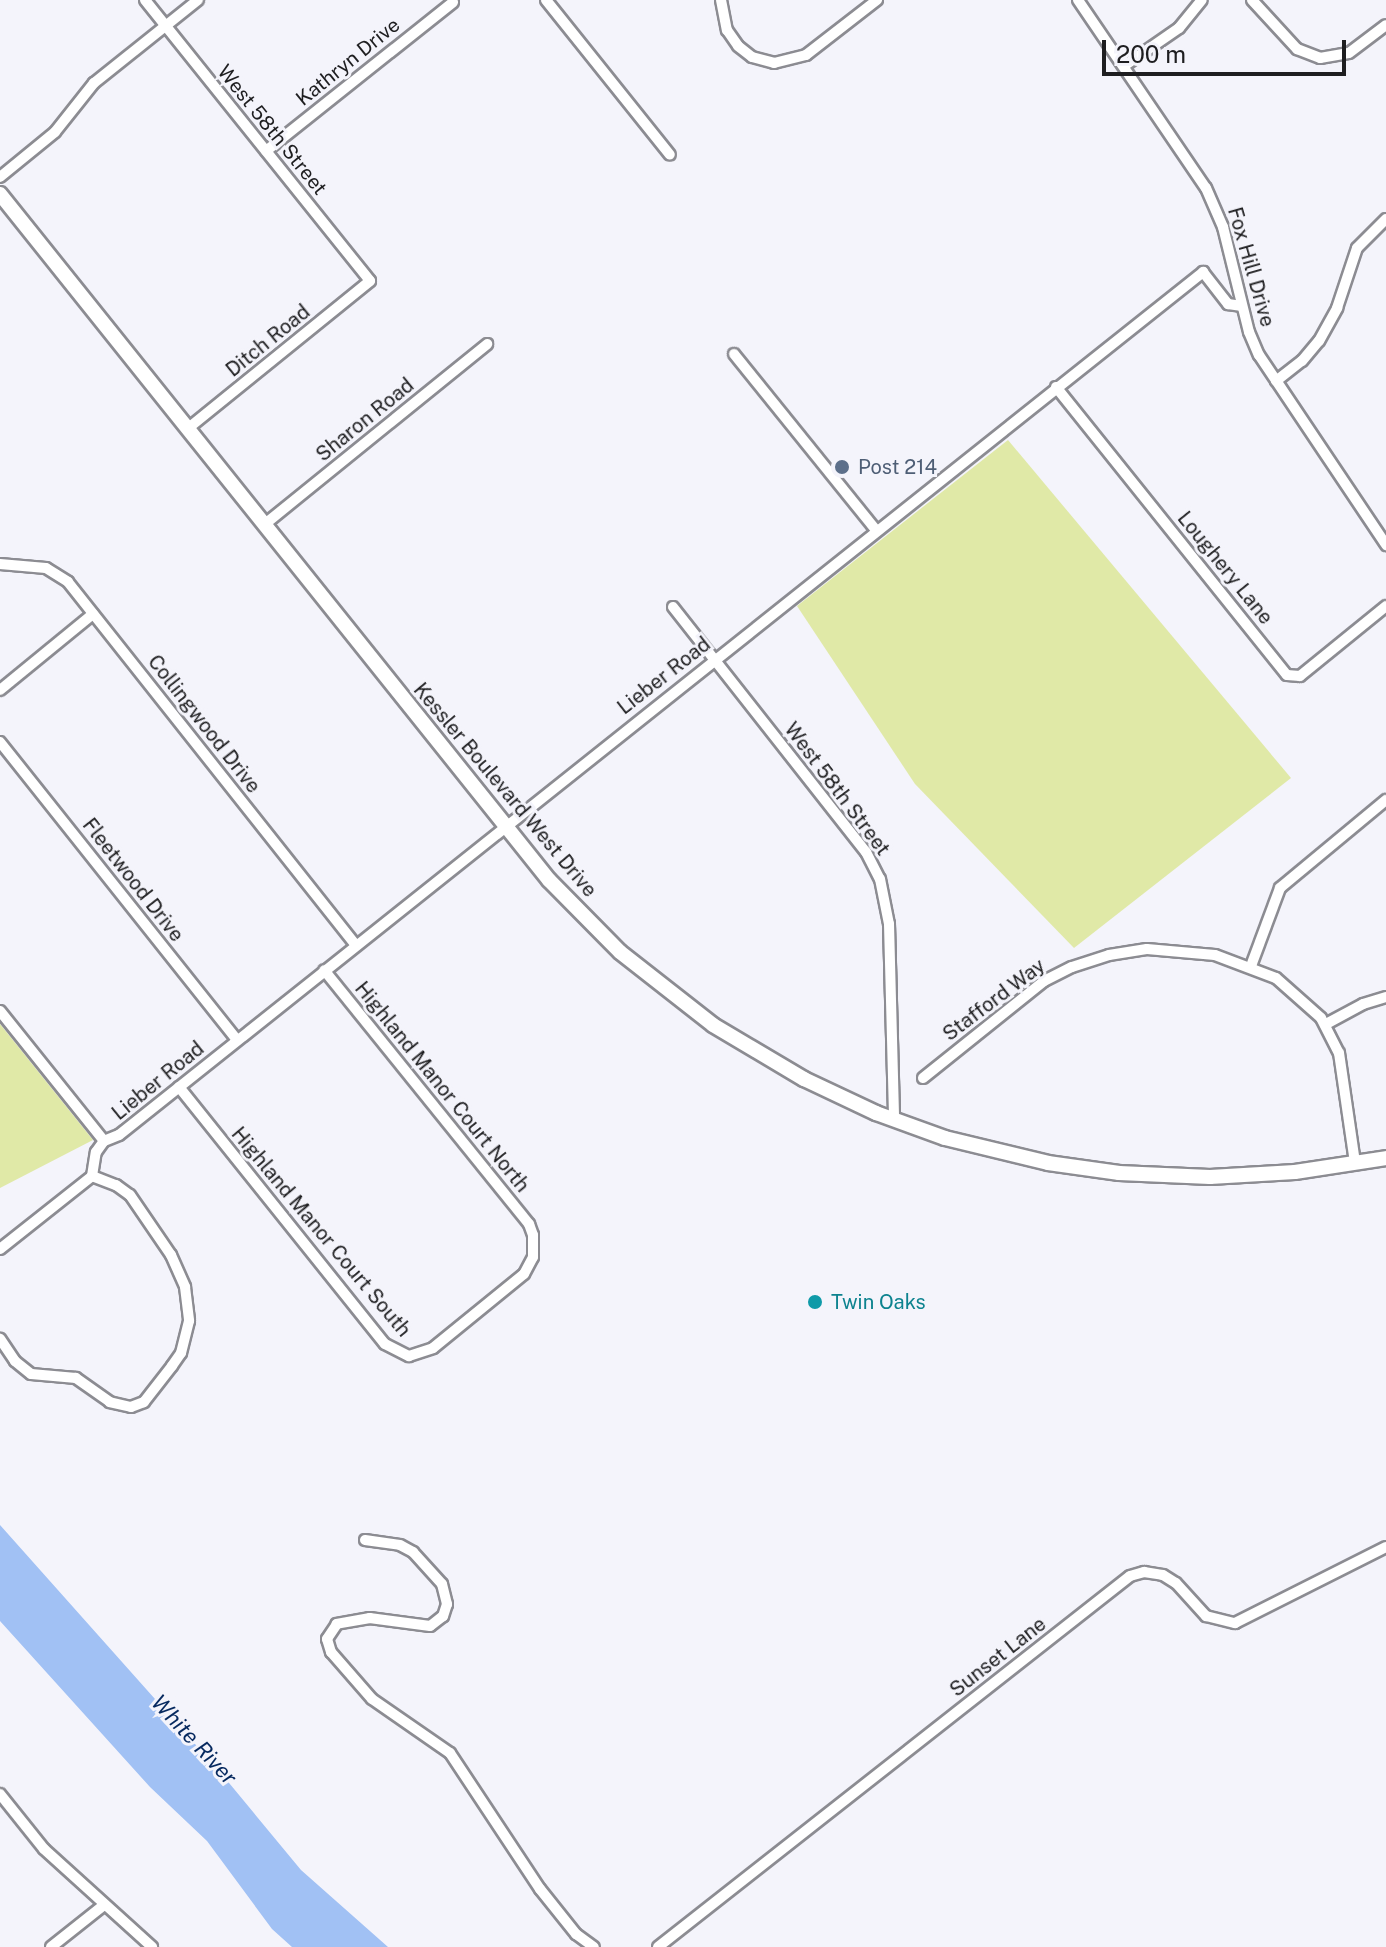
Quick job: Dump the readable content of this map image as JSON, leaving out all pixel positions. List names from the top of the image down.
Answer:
{
  "streets": {
    "main road": ["Kessler Boulevard West Drive"],
    "street": [
      "Kathryn Drive",
      "West 58th Street",
      "Fox Hill Drive",
      "Ditch Road",
      "Sharon Road",
      "Loughery Lane",
      "Lieber Road",
      "Collingwood Drive",
      "Fleetwood Drive",
      "Stafford Way",
      "Highland Manor Court North",
      "Highland Manor Court South",
      "Sunset Lane"
    ]
  },
  "crossings": [
    ["Kathryn Drive", "West 58th Street"],
    ["West 58th Street", "Ditch Road"],
    ["West 58th Street", "Lieber Road"],
    ["West 58th Street", "Kessler Boulevard West Drive"],
    ["Fox Hill Drive", "Lieber Road"],
    ["Ditch Road", "Kessler Boulevard West Drive"],
    ["Sharon Road", "Kessler Boulevard West Drive"],
    ["Loughery Lane", "Lieber Road"],
    ["Lieber Road", "Collingwood Drive"],
    ["Lieber Road", "Kessler Boulevard West Drive"],
    ["Lieber Road", "Fleetwood Drive"],
    ["Lieber Road", "Highland Manor Court North"],
    ["Lieber Road", "Highland Manor Court South"],
    ["Highland Manor Court North", "Highland Manor Court South"]
  ],
  "water": ["White River"],
  "places": ["Post 214", "Twin Oaks"],
  "scale_bar": "200 m"
}
